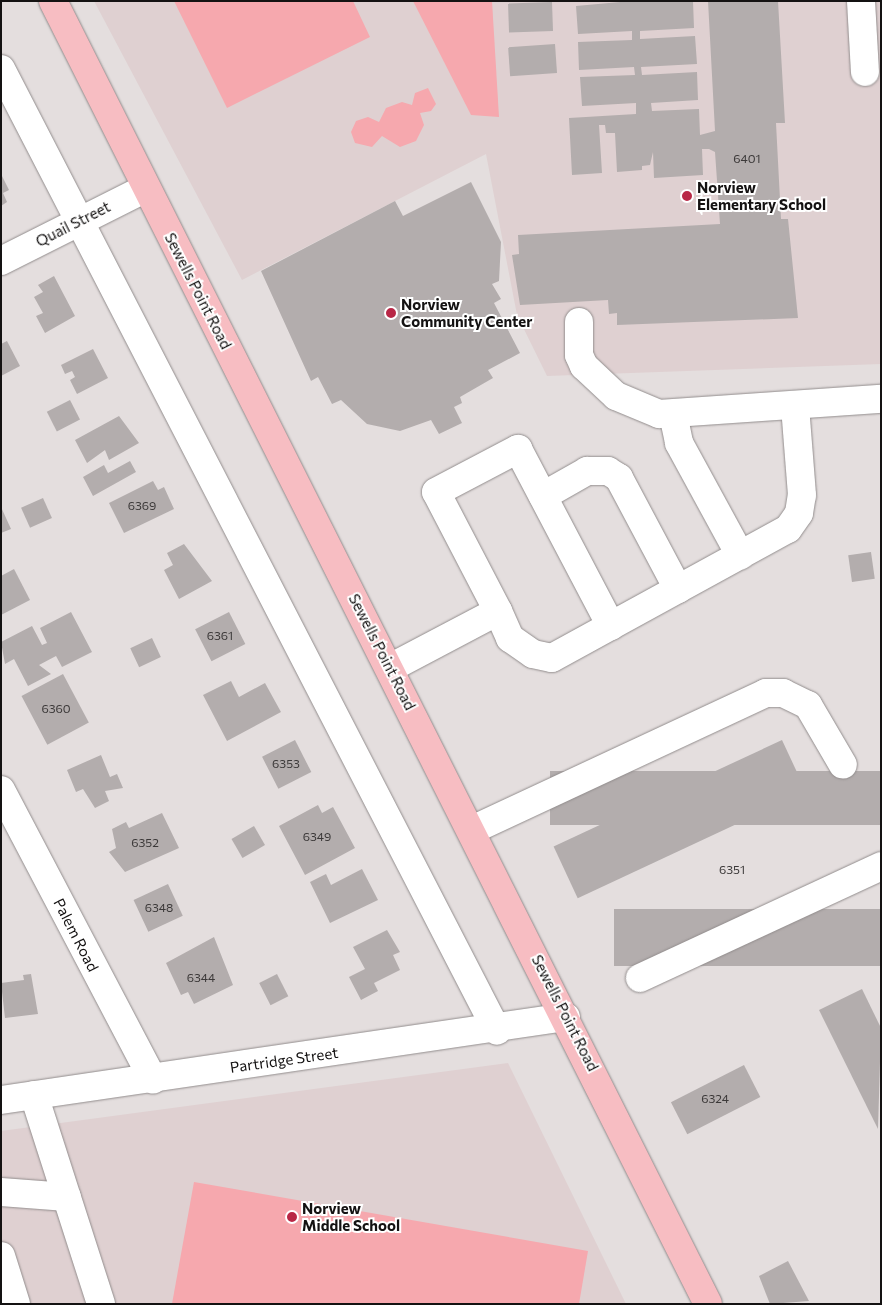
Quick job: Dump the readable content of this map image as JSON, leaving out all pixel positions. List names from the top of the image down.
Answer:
{
  "streets": {
    "main road": ["Sewells Point Road"],
    "street": ["Quail Street", "Palem Road", "Partridge Street"]
  },
  "crossings": [
    ["Quail Street", "Sewells Point Road"],
    ["Sewells Point Road", "Partridge Street"],
    ["Palem Road", "Partridge Street"]
  ],
  "places": ["Norview Elementary School", "Norview Community Center", "Norview Middle School"],
  "house_numbers": [
    "6401",
    "6369",
    "6361",
    "6360",
    "6353",
    "6349",
    "6352",
    "6351",
    "6348",
    "6344",
    "6324"
  ]
}
